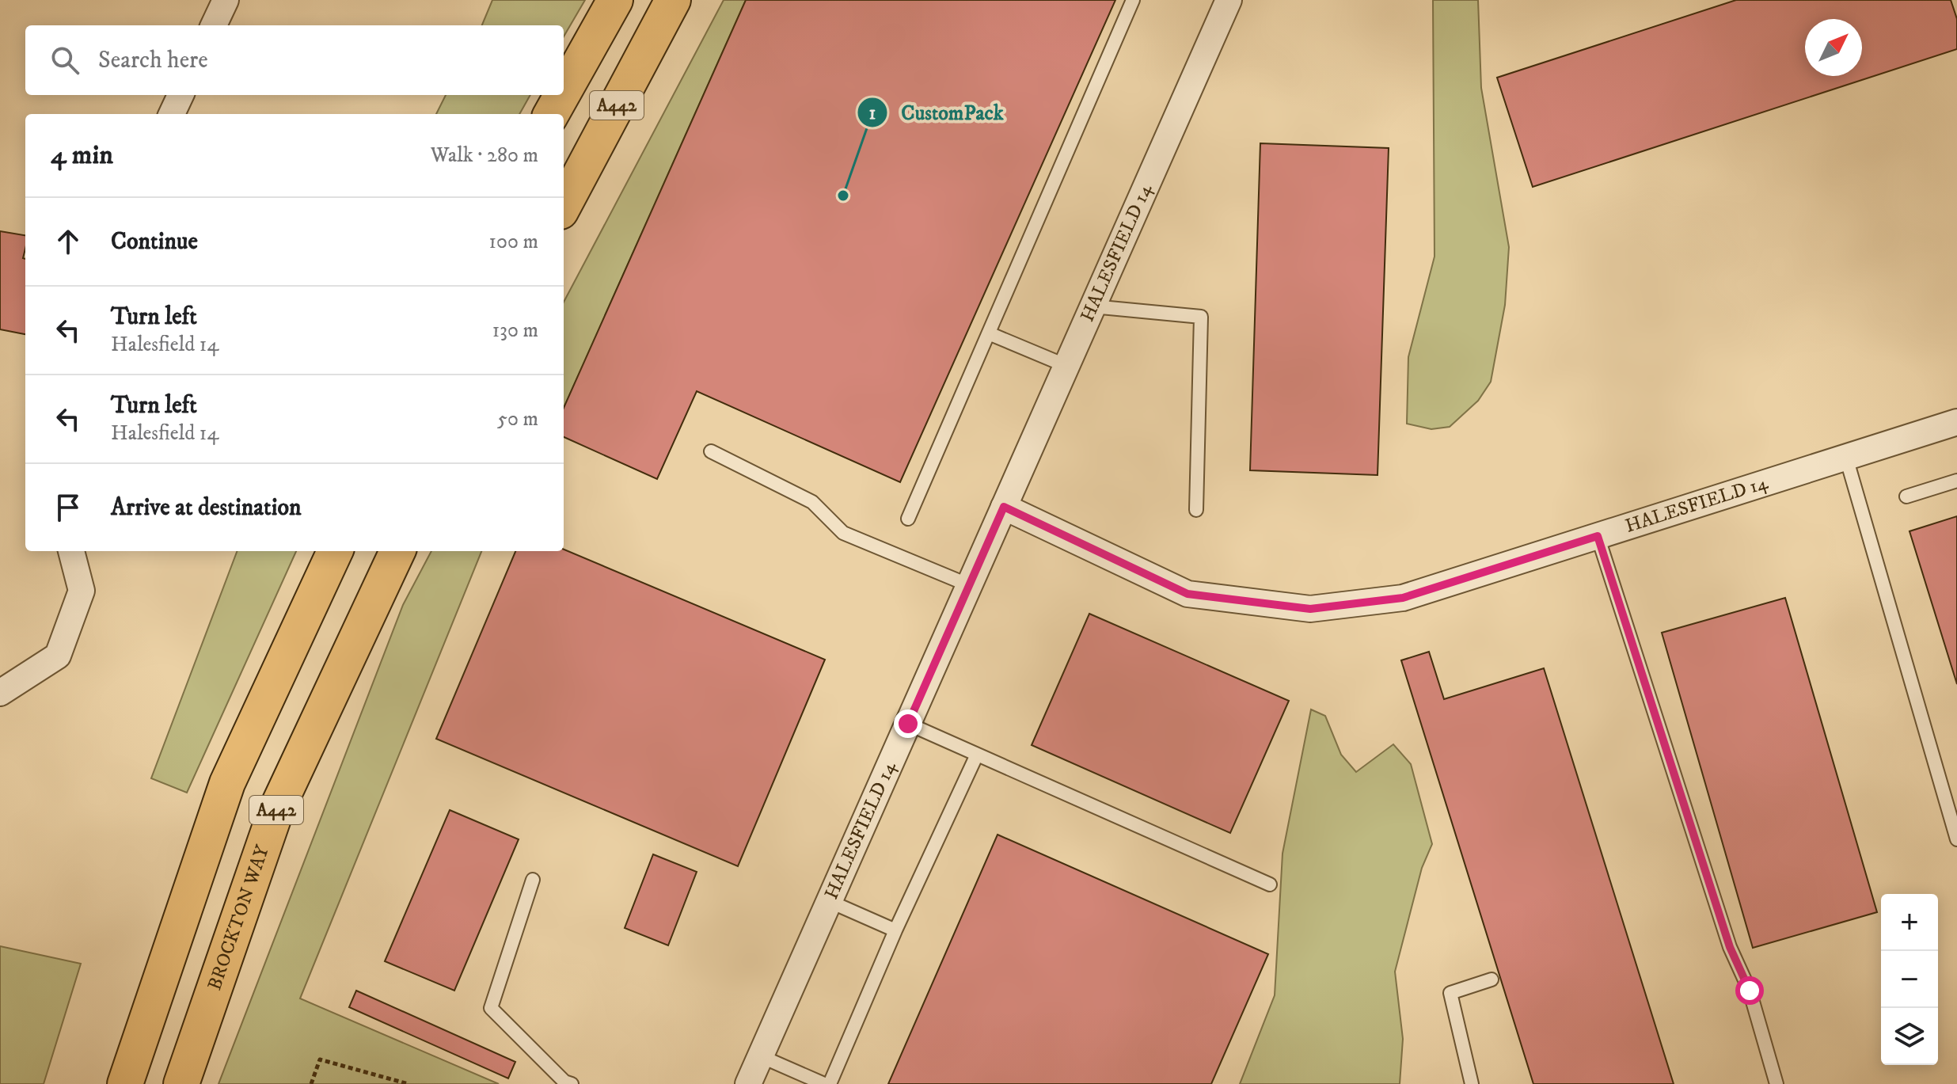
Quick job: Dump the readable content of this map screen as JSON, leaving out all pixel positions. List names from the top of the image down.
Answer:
{
  "streets": {
    "highway": ["A442", "BROCKTON WAY"],
    "street": ["HALESFIELD 14"]
  },
  "places": ["CustomPack"],
  "north": "top right",
  "page": {
    "search": "Search here",
    "heading": ["4 min", "Walk · 280 m"],
    "list": [
      ["Continue", "100 m"],
      ["Turn left", "Halesfield 14", "130 m"],
      ["Turn left", "Halesfield 14", "50 m"],
      "Arrive at destination"
    ],
    "map_buttons": ["+", "−"]
  }
}
